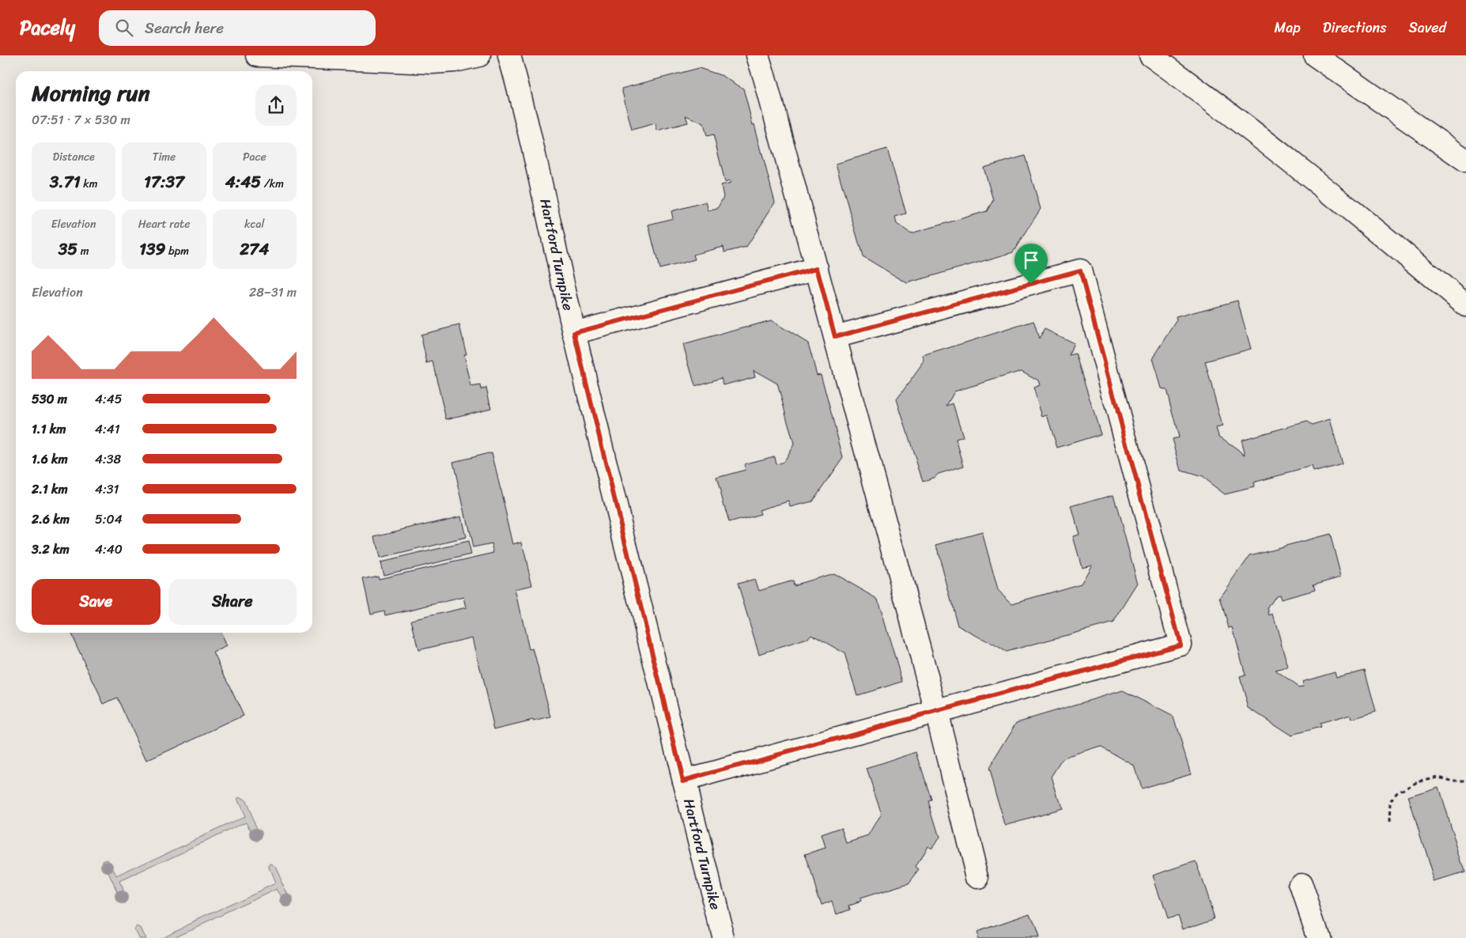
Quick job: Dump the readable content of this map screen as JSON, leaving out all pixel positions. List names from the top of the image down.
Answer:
{
  "streets": {
    "main road": ["Hartford Turnpike"]
  },
  "page": {
    "header": "Pacely",
    "search": "Search here",
    "nav": ["Map", "Directions", "Saved"],
    "heading": ["Morning run", "07:51 · 7 × 530 m"],
    "stats": [
      ["Distance", "3.71 km"],
      ["Time", "17:37"],
      ["Pace", "4:45 /km"],
      ["Elevation", "35 m"],
      ["Heart rate", "139 bpm"],
      ["kcal", "274"]
    ],
    "chart": ["Elevation", "28–31 m"],
    "list": [
      {
        "name": "530 m",
        "note": "4:45"
      },
      {
        "name": "1.1 km",
        "note": "4:41"
      },
      {
        "name": "1.6 km",
        "note": "4:38"
      },
      {
        "name": "2.1 km",
        "note": "4:31"
      },
      {
        "name": "2.6 km",
        "note": "5:04"
      },
      {
        "name": "3.2 km",
        "note": "4:40"
      }
    ],
    "buttons": ["Save", "Share"]
  }
}
